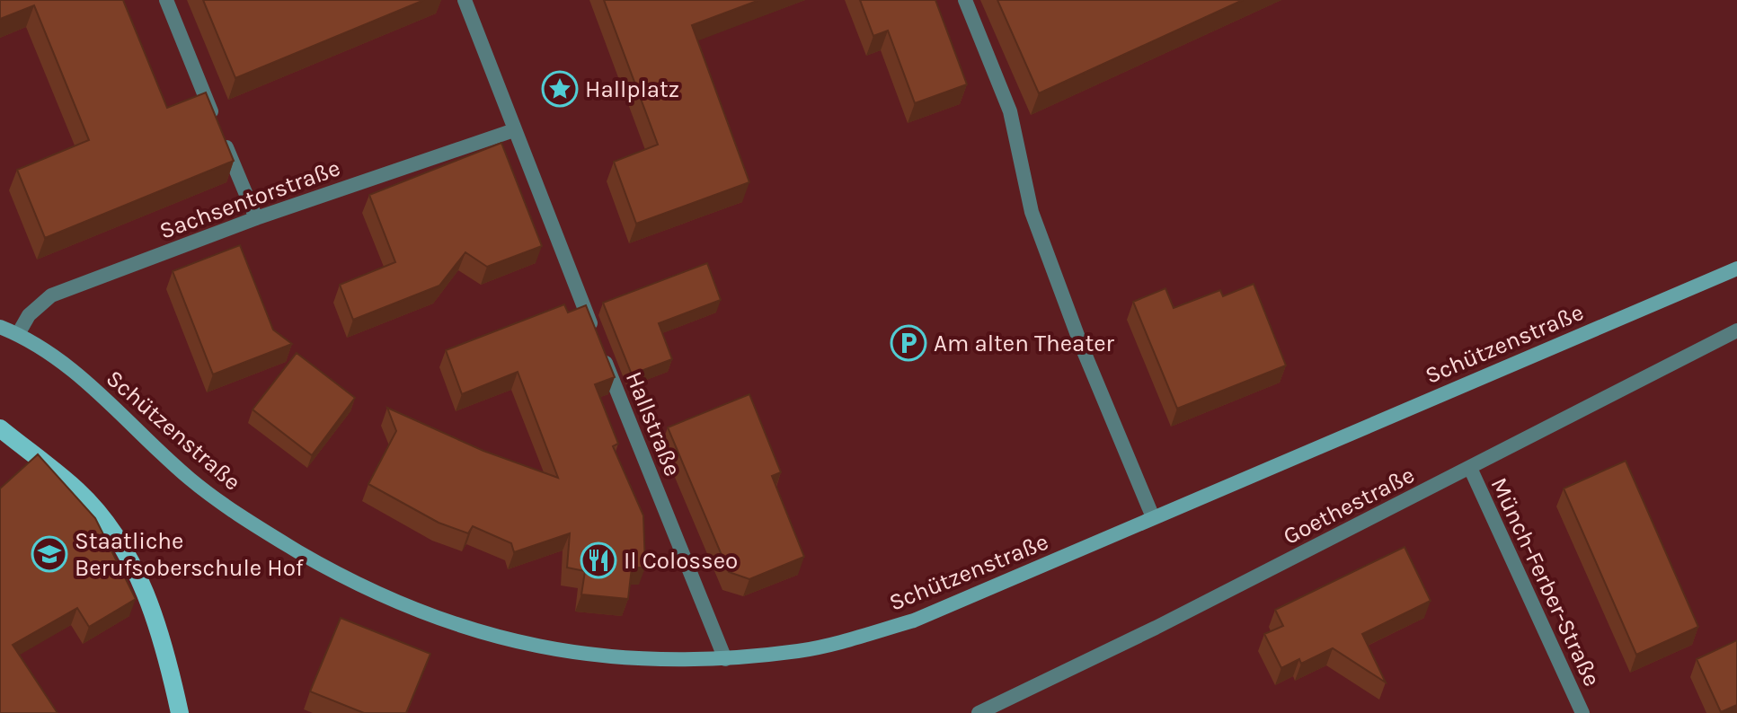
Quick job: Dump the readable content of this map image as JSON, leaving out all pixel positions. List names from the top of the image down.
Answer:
{
  "streets": {
    "street": [
      "Sachsentorstraße",
      "Schützenstraße",
      "Hallstraße",
      "Goethestraße",
      "Münch-Ferber-Straße"
    ]
  },
  "crossings": [
    ["Sachsentorstraße", "Schützenstraße"],
    ["Sachsentorstraße", "Hallstraße"],
    ["Schützenstraße", "Hallstraße"],
    ["Goethestraße", "Münch-Ferber-Straße"]
  ],
  "places": {
    "place": ["Hallplatz"],
    "parking": ["Am alten Theater"],
    "school or university": ["Staatliche Berufsoberschule Hof"],
    "restaurant": ["Il Colosseo"]
  }
}
